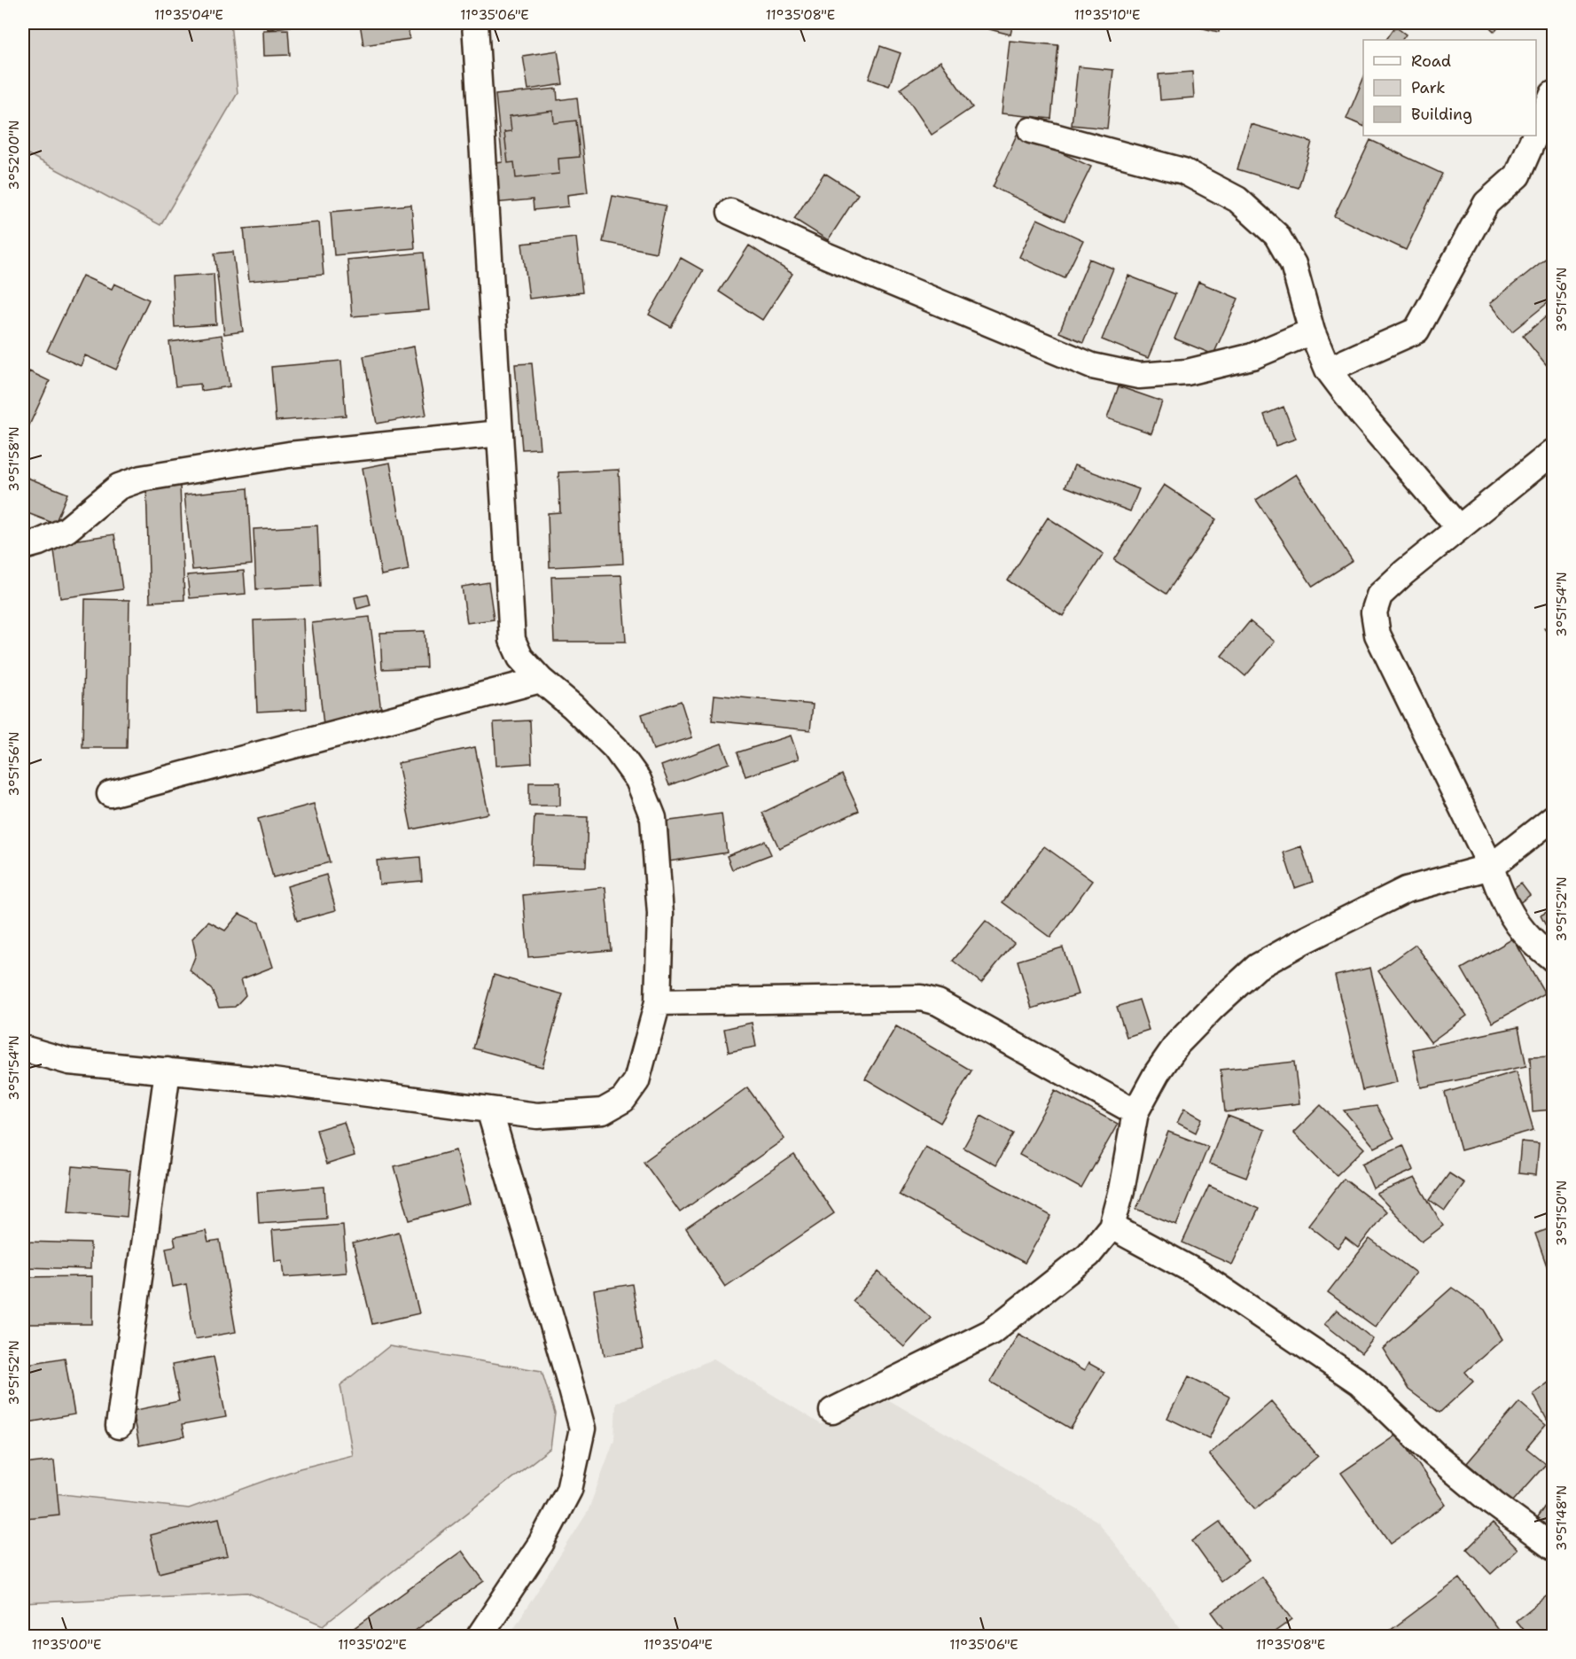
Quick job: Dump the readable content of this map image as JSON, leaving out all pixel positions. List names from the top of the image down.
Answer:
{
  "legend": ["Road", "Park", "Building"],
  "coordinates": [
    "11°35'04\"E",
    "11°35'06\"E",
    "11°35'08\"E",
    "11°35'10\"E",
    "3°52'00\"N",
    "3°51'56\"N",
    "3°51'58\"N",
    "3°51'54\"N",
    "3°51'52\"N",
    "3°51'50\"N",
    "3°51'48\"N",
    "11°35'00\"E",
    "11°35'02\"E"
  ]
}
